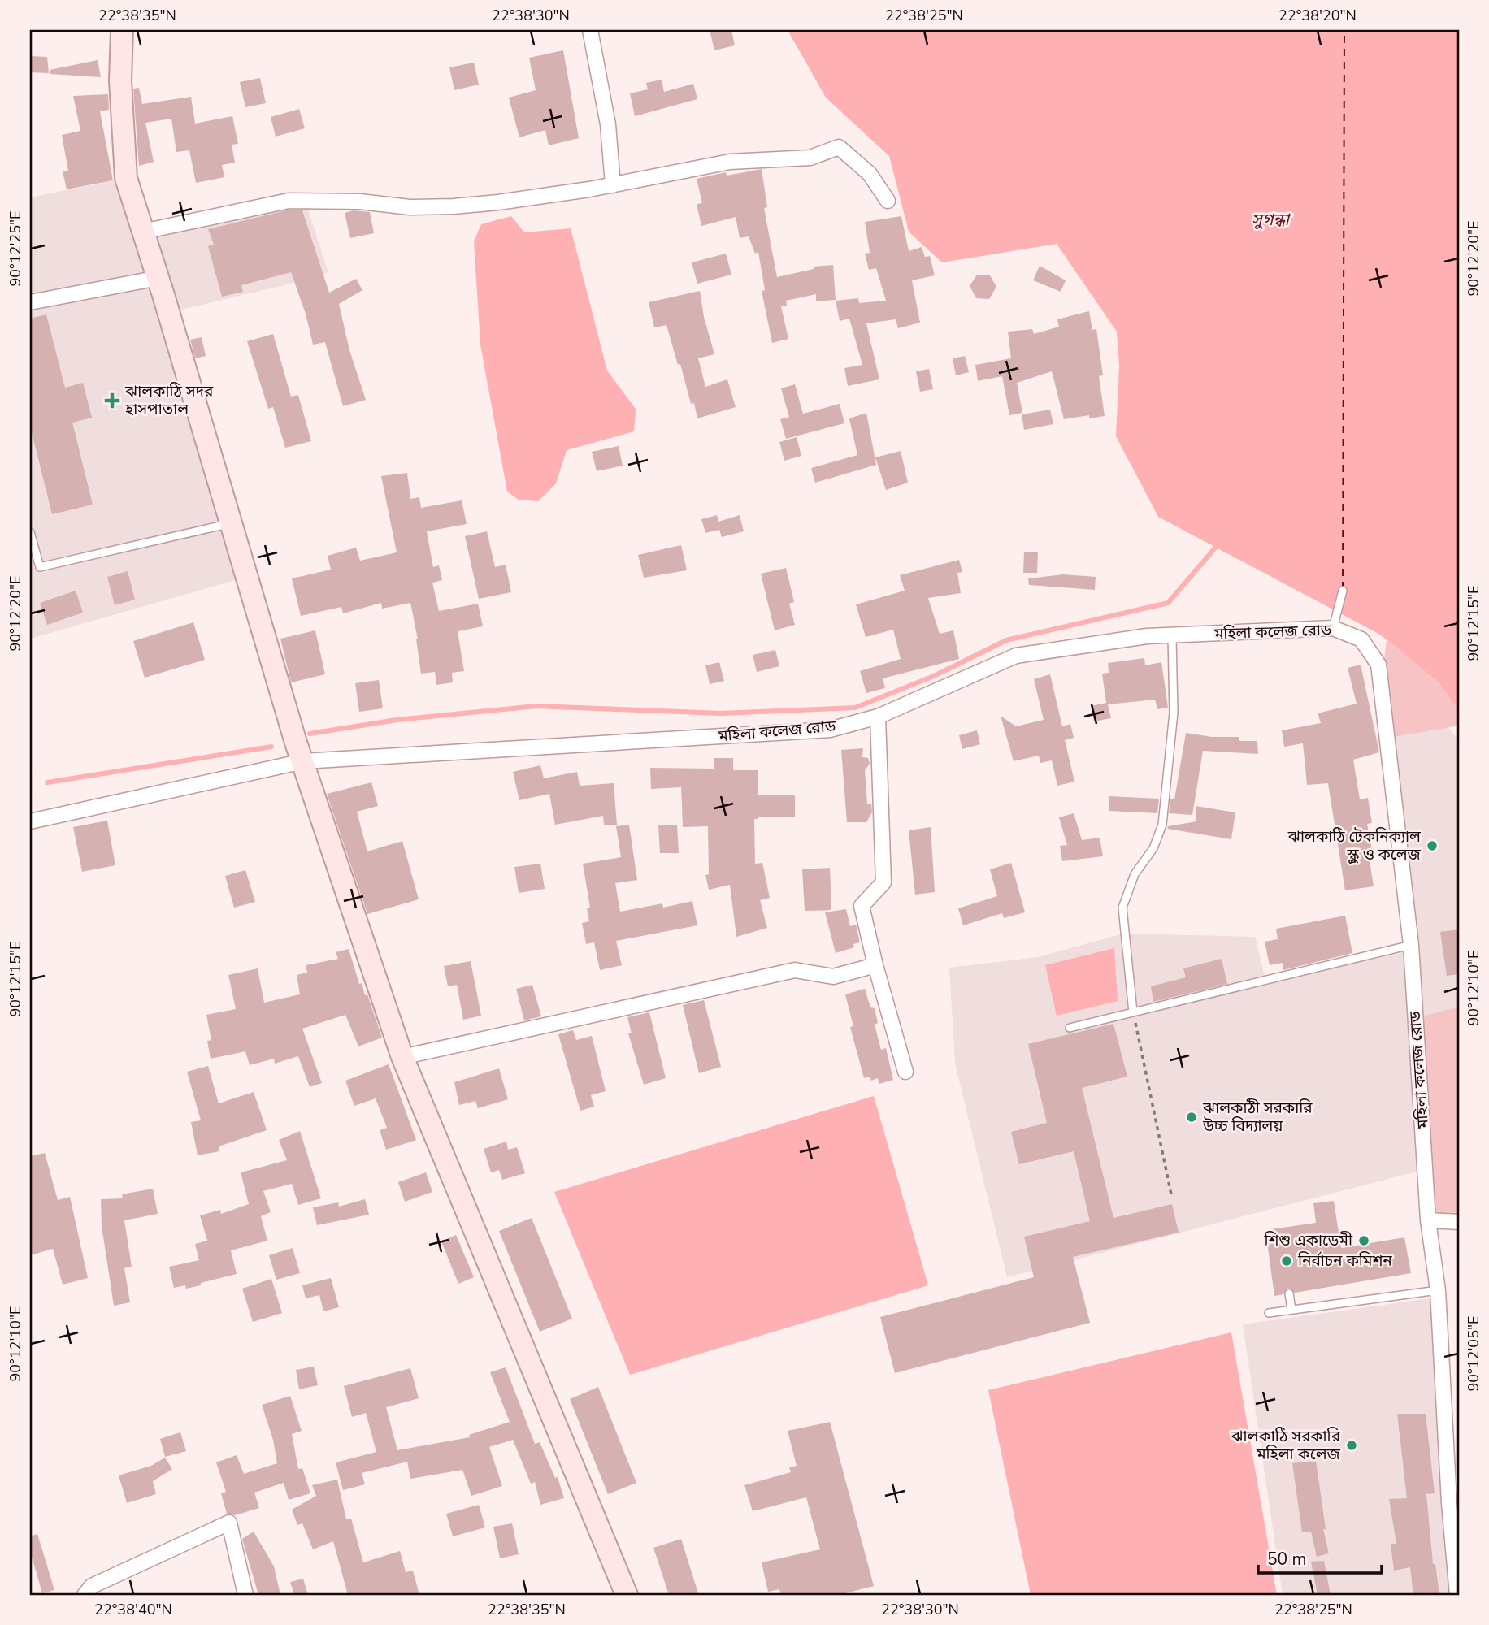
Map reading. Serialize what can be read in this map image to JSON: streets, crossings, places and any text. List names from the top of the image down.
{
  "streets": {
    "street": ["মহিলা কলেজ রোড"]
  },
  "water": ["সুগন্ধা"],
  "places": {
    "health": ["ঝালকাঠি সদর হাসপাতাল"],
    "other": [
      "ঝালকাঠি টেকনিক্যাল স্কুল ও কলেজ",
      "ঝালকাঠী সরকারি উচ্চ বিদ্যালয়",
      "শিশু একাডেমী",
      "নির্বাচন কমিশন",
      "ঝালকাঠি সরকারি মহিলা কলেজ"
    ]
  },
  "scale_bar": "50 m",
  "coordinates": [
    "22°38'35\"N",
    "22°38'30\"N",
    "22°38'25\"N",
    "22°38'20\"N",
    "90°12'25\"E",
    "90°12'20\"E",
    "90°12'15\"E",
    "90°12'10\"E",
    "90°12'05\"E",
    "22°38'40\"N"
  ]
}
